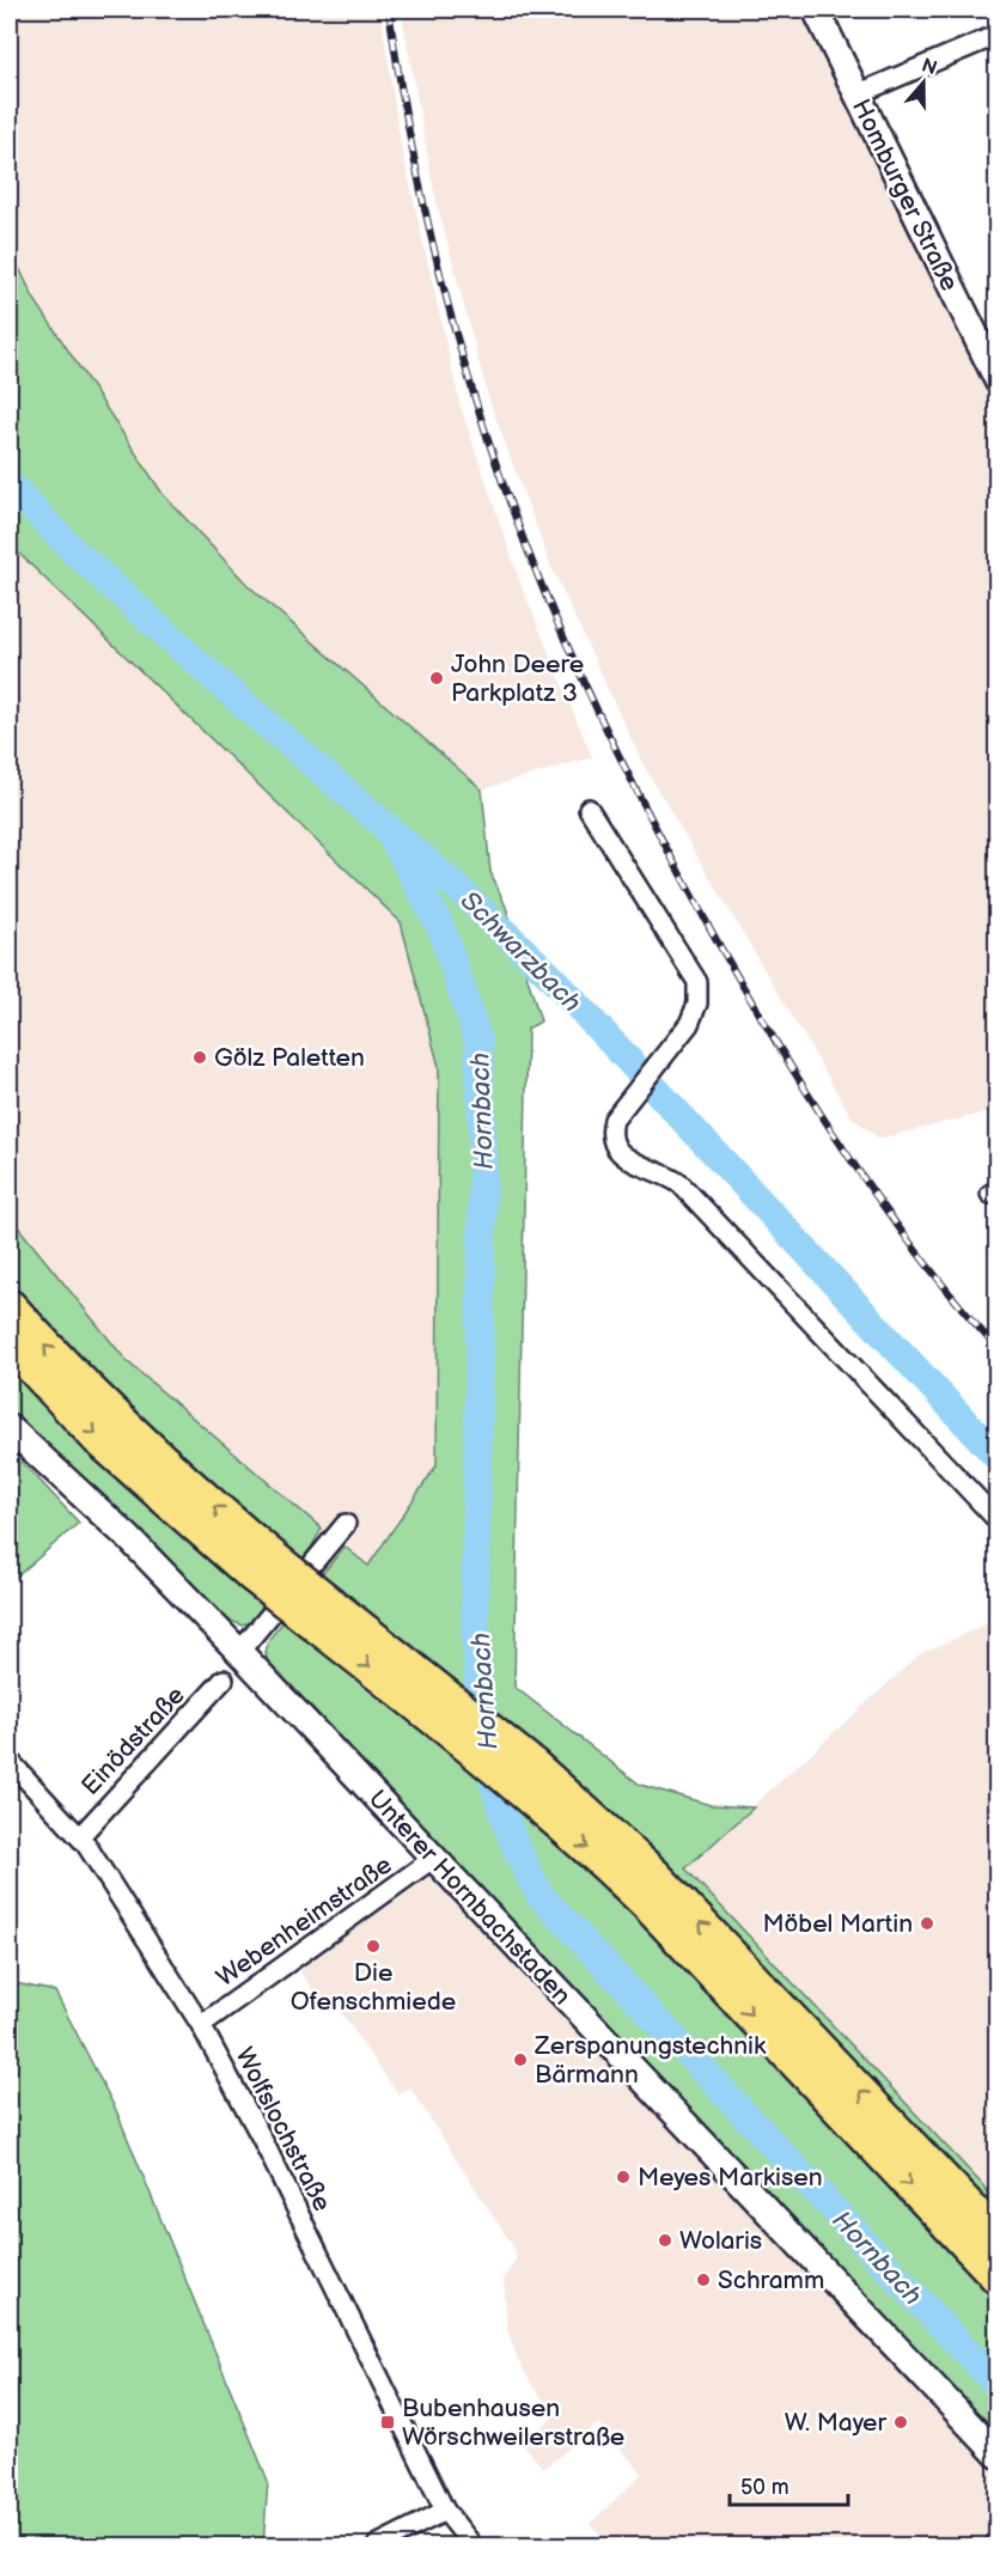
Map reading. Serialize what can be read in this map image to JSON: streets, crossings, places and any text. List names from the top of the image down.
{
  "streets": {
    "street": [
      "Homburger Straße",
      "Einödstraße",
      "Unterer Hornbachstaden",
      "Webenheimstraße",
      "Wolfslochstraße"
    ]
  },
  "crossings": [
    ["Einödstraße", "Wolfslochstraße"],
    ["Unterer Hornbachstaden", "Webenheimstraße"],
    ["Webenheimstraße", "Wolfslochstraße"]
  ],
  "water": ["Schwarzbach", "Hornbach"],
  "places": {
    "other": [
      "John Deere Parkplatz 3",
      "Gölz Paletten",
      "Möbel Martin",
      "Die Ofenschmiede",
      "Zerspanungstechnik Bärmann",
      "Meyes Markisen",
      "Wolaris",
      "Schramm",
      "W. Mayer"
    ],
    "transit": ["Bubenhausen Wörschweilerstraße"]
  },
  "scale_bar": "50 m",
  "north": "top"
}
